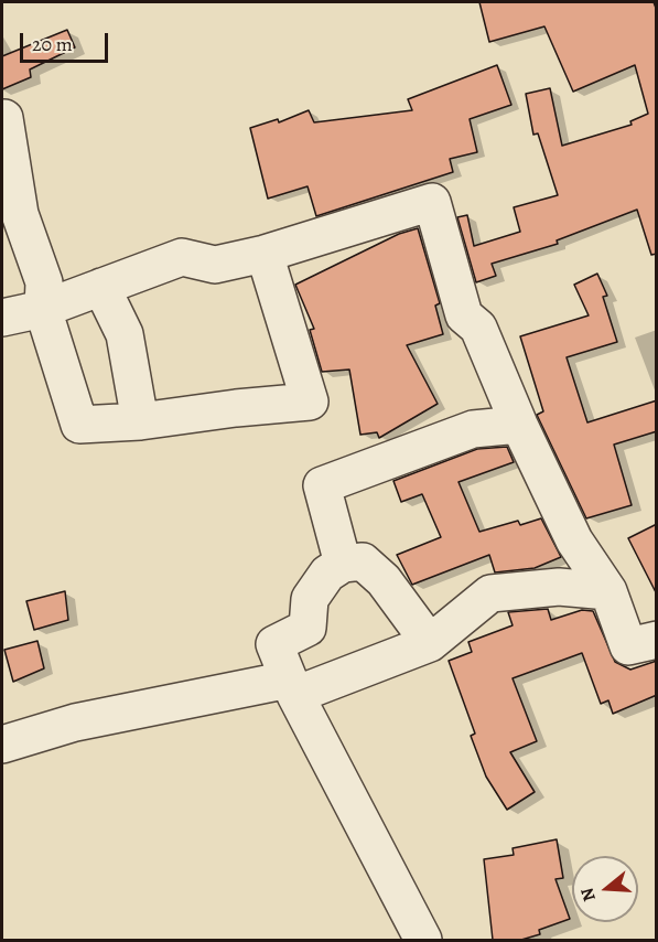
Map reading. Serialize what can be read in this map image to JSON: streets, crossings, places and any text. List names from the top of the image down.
{
  "scale_bar": "20 m",
  "north": "left"
}
